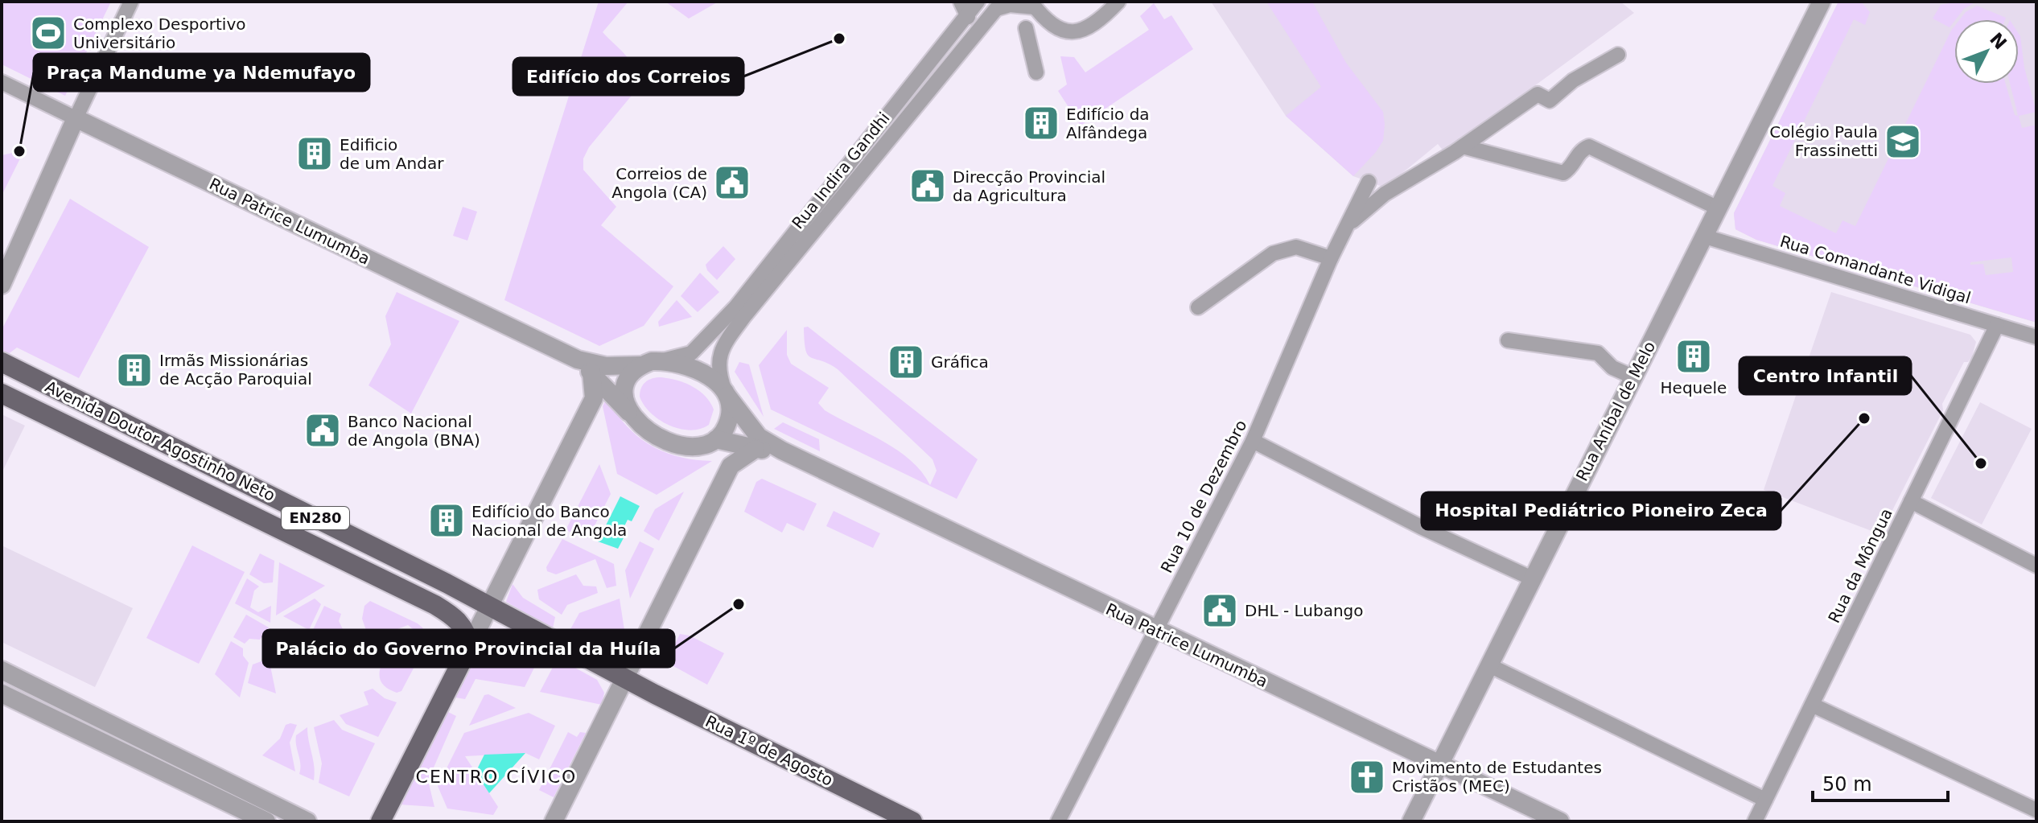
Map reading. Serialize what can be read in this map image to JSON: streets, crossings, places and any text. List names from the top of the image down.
{
  "streets": {
    "main road": ["Avenida Doutor Agostinho Neto", "EN280", "Rua 1º de Agosto"],
    "street": [
      "Rua Indira Gandhi",
      "Rua Patrice Lumumba",
      "Rua Comandante Vidigal",
      "Rua Aníbal de Melo",
      "Rua 10 de Dezembro",
      "Rua da Môngua"
    ]
  },
  "crossings": [
    ["Rua Indira Gandhi", "Rua Patrice Lumumba"],
    ["Rua Patrice Lumumba", "Rua Aníbal de Melo"],
    ["Rua Patrice Lumumba", "Rua 10 de Dezembro"],
    ["Rua Comandante Vidigal", "Rua Aníbal de Melo"],
    ["Rua Comandante Vidigal", "Rua da Môngua"],
    ["Avenida Doutor Agostinho Neto", "Rua 1º de Agosto"]
  ],
  "districts": ["CENTRO CÍVICO"],
  "places": {
    "sports": ["Complexo Desportivo Universitário"],
    "other": [
      "Edifício dos Correios",
      "Praça Mandume ya Ndemufayo",
      "Hospital Pediátrico Pioneiro Zeca",
      "Centro Infantil",
      "Palácio do Governo Provincial da Huíla"
    ],
    "building": [
      "Edifício da Alfândega",
      "Edificio de um Andar",
      "Hequele",
      "Gráfica",
      "Irmãs Missionárias de Acção Paroquial",
      "Edifício do Banco Nacional de Angola"
    ],
    "school or university": ["Colégio Paula Frassinetti"],
    "public building": [
      "Correios de Angola (CA)",
      "Direcção Provincial da Agricultura",
      "Banco Nacional de Angola (BNA)",
      "DHL - Lubango"
    ],
    "church": ["Movimento de Estudantes Cristãos (MEC)"]
  },
  "scale_bar": "50 m",
  "north": "top right"
}
